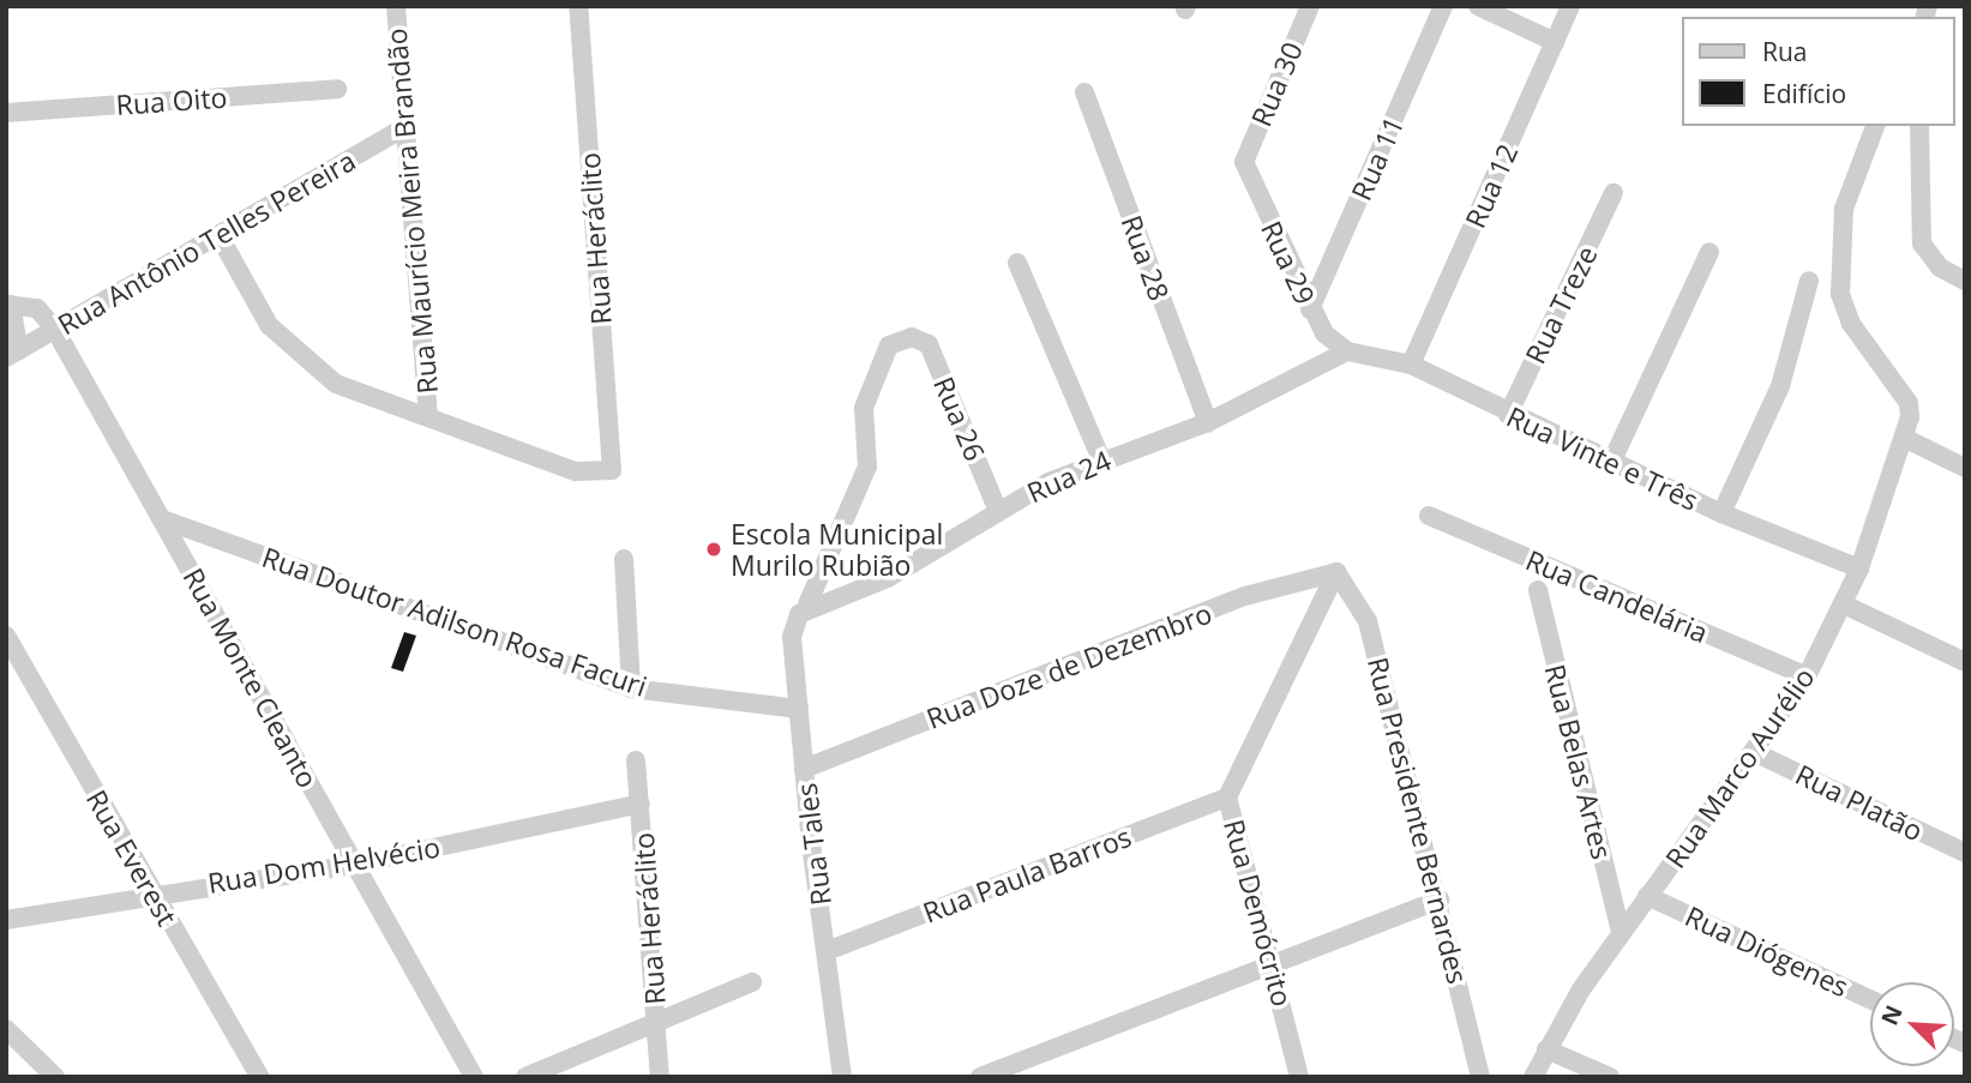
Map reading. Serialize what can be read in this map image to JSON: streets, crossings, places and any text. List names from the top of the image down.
{
  "streets": {
    "street": [
      "Rua 30",
      "Rua Oito",
      "Rua 11",
      "Rua 12",
      "Rua Maurício Meira Brandão",
      "Rua Heráclito",
      "Rua Antônio Telles Pereira",
      "Rua 28",
      "Rua 29",
      "Rua Treze",
      "Rua 26",
      "Rua Vinte e Três",
      "Rua 24",
      "Rua Candelária",
      "Rua Doutor Adilson Rosa Facuri",
      "Rua Doze de Dezembro",
      "Rua Monte Cleanto",
      "Rua Belas Artes",
      "Rua Marco Aurélio",
      "Rua Platão",
      "Rua Presidente Bernardes",
      "Rua Tales",
      "Rua Everest",
      "Rua Dom Helvécio",
      "Rua Paula Barros",
      "Rua Demócrito",
      "Rua Diógenes"
    ]
  },
  "crossings": [
    ["Rua 30", "Rua 29"],
    ["Rua 11", "Rua 29"],
    ["Rua 12", "Rua Vinte e Três"],
    ["Rua Maurício Meira Brandão", "Rua Heráclito"],
    ["Rua Maurício Meira Brandão", "Rua Antônio Telles Pereira"],
    ["Rua Heráclito", "Rua Dom Helvécio"],
    ["Rua Antônio Telles Pereira", "Rua Monte Cleanto"],
    ["Rua 28", "Rua 24"],
    ["Rua 29", "Rua Vinte e Três"],
    ["Rua 29", "Rua 24"],
    ["Rua Treze", "Rua Vinte e Três"],
    ["Rua 26", "Rua 24"],
    ["Rua 26", "Rua Tales"],
    ["Rua Vinte e Três", "Rua 24"],
    ["Rua Vinte e Três", "Rua Marco Aurélio"],
    ["Rua 24", "Rua Tales"],
    ["Rua Candelária", "Rua Marco Aurélio"],
    ["Rua Doutor Adilson Rosa Facuri", "Rua Monte Cleanto"],
    ["Rua Doutor Adilson Rosa Facuri", "Rua Tales"],
    ["Rua Doze de Dezembro", "Rua Presidente Bernardes"],
    ["Rua Doze de Dezembro", "Rua Tales"],
    ["Rua Doze de Dezembro", "Rua Demócrito"],
    ["Rua Monte Cleanto", "Rua Dom Helvécio"],
    ["Rua Belas Artes", "Rua Marco Aurélio"],
    ["Rua Marco Aurélio", "Rua Platão"],
    ["Rua Marco Aurélio", "Rua Diógenes"],
    ["Rua Presidente Bernardes", "Rua Demócrito"],
    ["Rua Tales", "Rua Paula Barros"],
    ["Rua Everest", "Rua Dom Helvécio"],
    ["Rua Paula Barros", "Rua Demócrito"]
  ],
  "places": ["Escola Municipal Murilo Rubião"],
  "legend": ["Rua", "Edifício"],
  "north": "top left"
}
